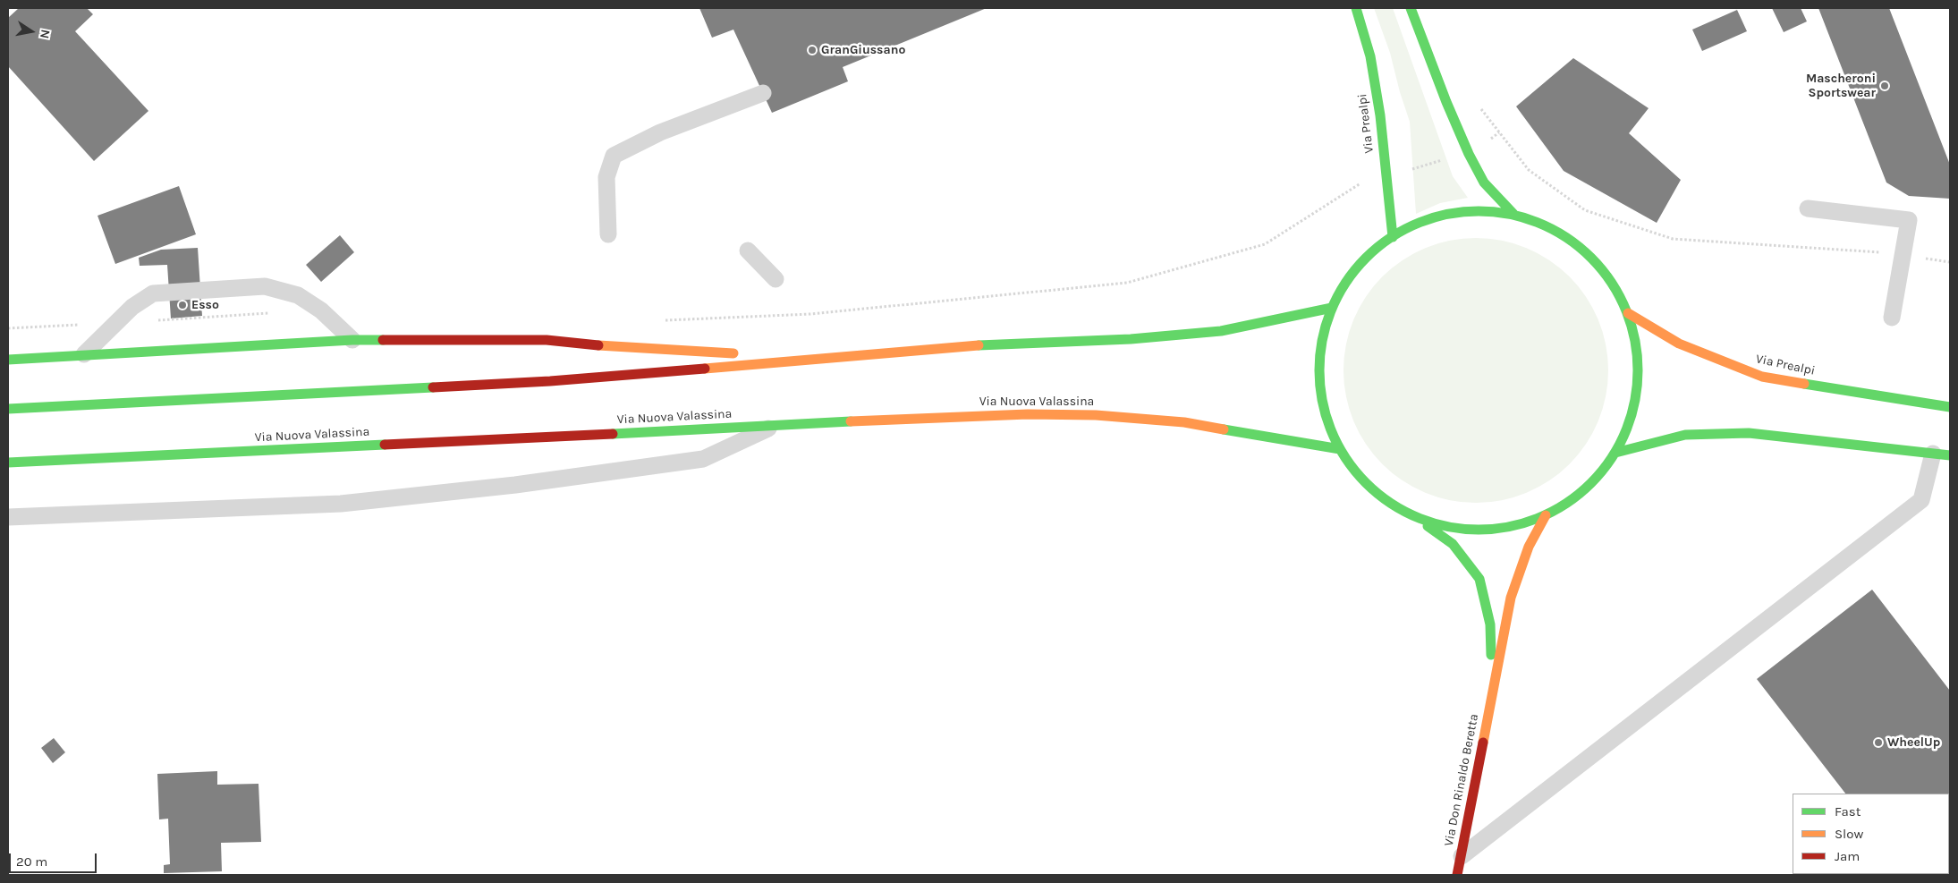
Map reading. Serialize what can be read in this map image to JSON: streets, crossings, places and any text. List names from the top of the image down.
{
  "streets": {
    "main road": ["Via Prealpi", "Via Nuova Valassina", "Via Don Rinaldo Beretta"]
  },
  "places": [
    "GranGiussano",
    "Mascheroni Sportswear",
    "Esso",
    "WheelUp"
  ],
  "legend": ["Fast", "Slow", "Jam"],
  "scale_bar": "20 m",
  "north": "right"
}
